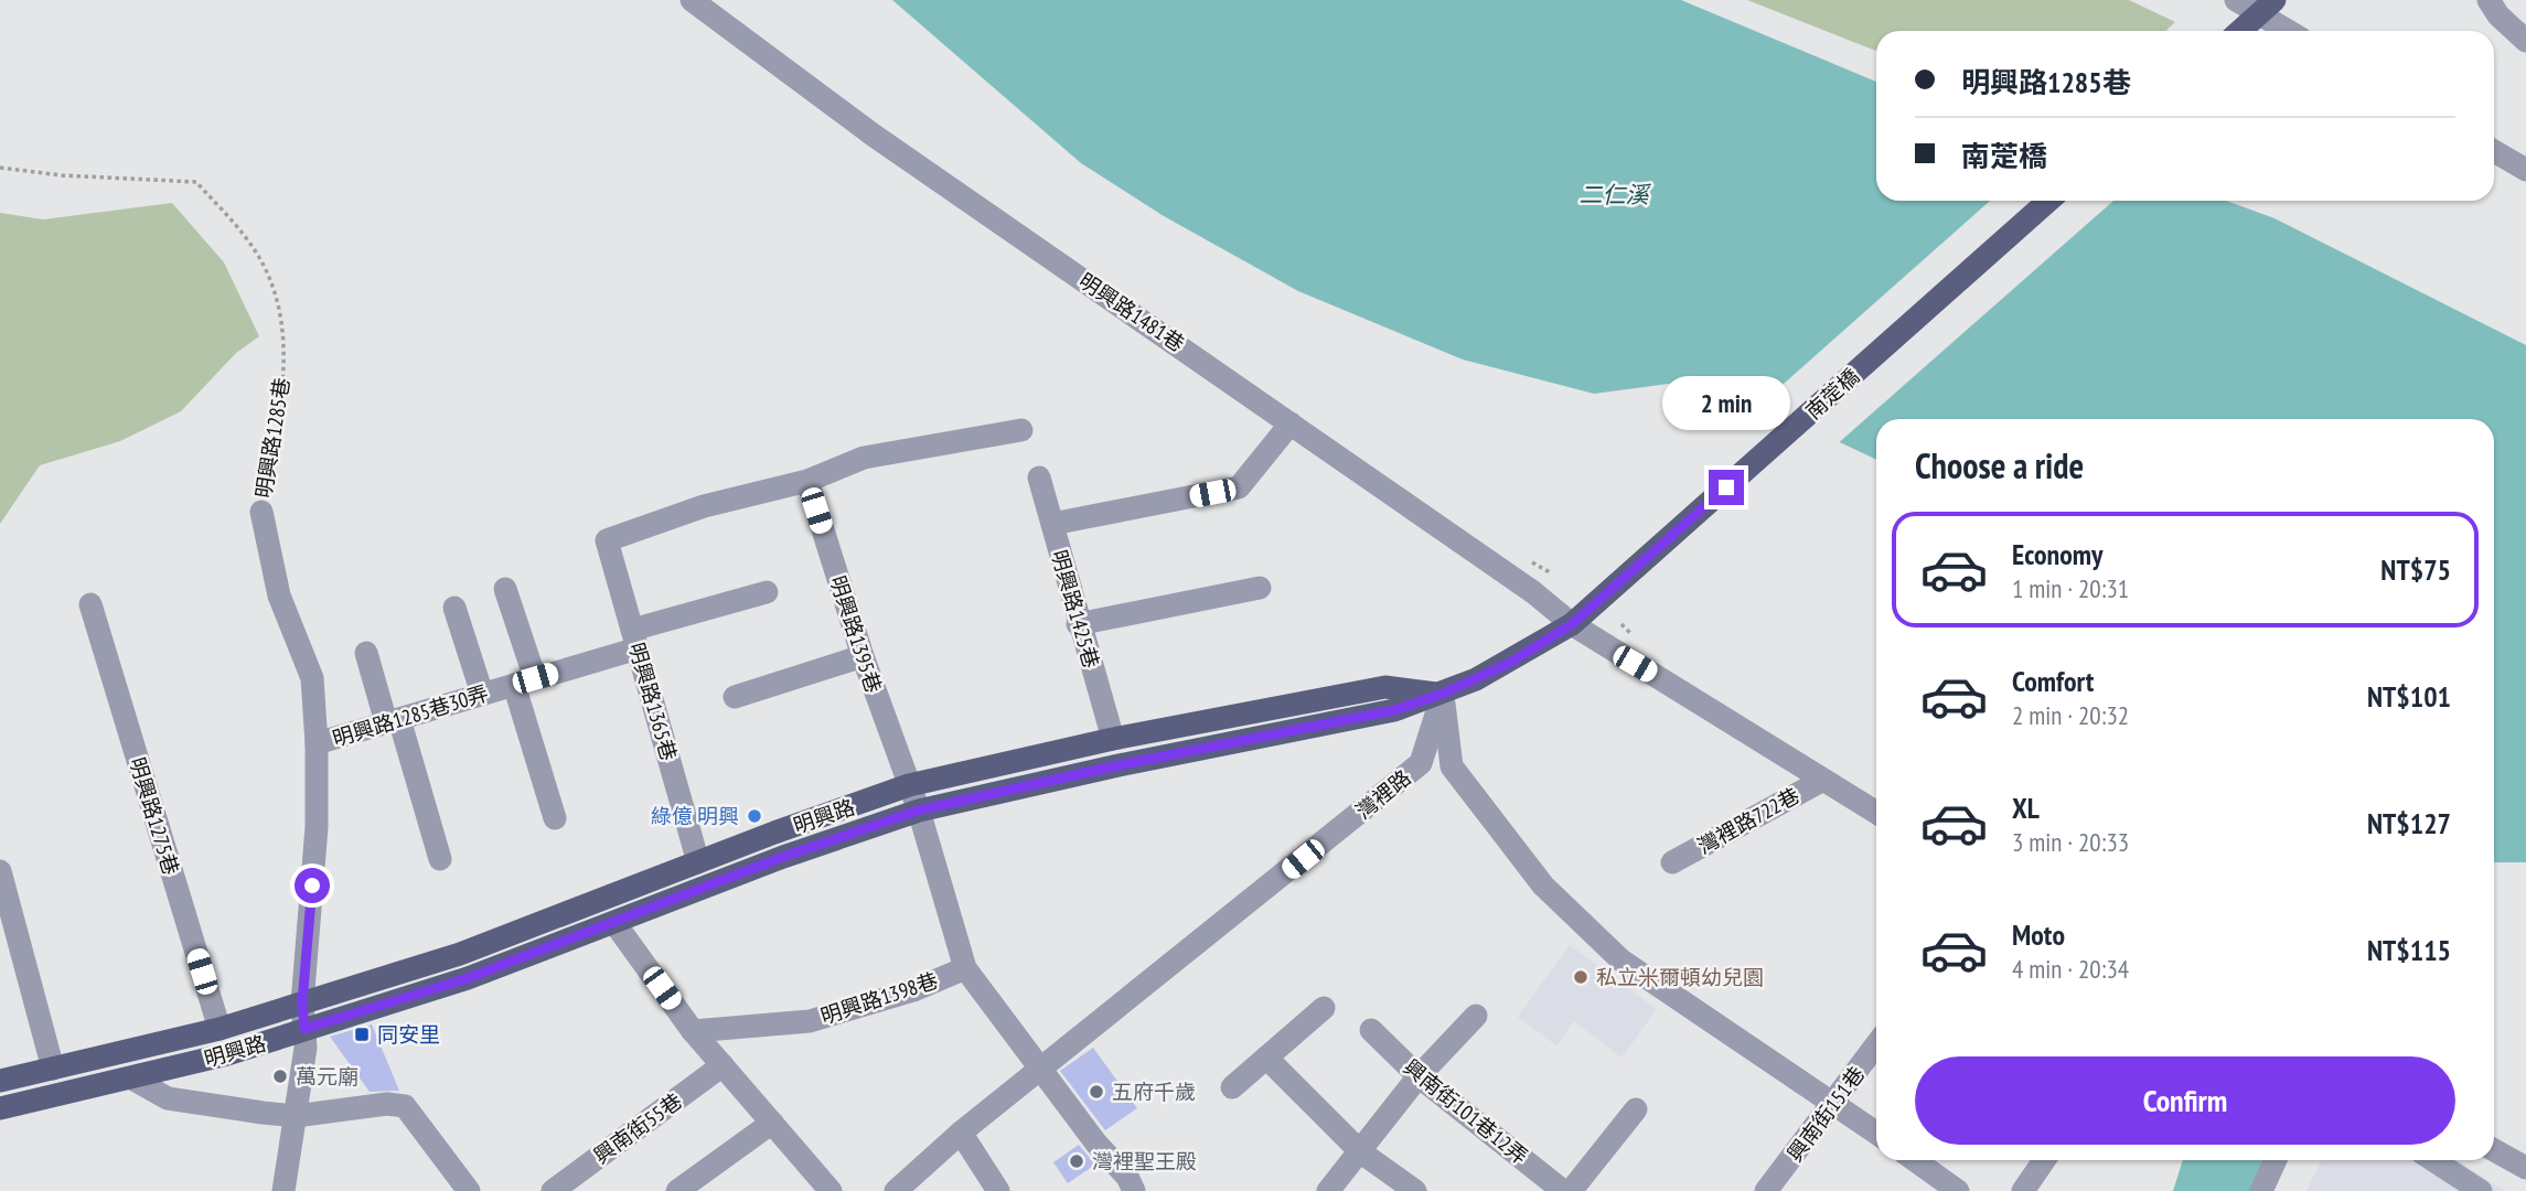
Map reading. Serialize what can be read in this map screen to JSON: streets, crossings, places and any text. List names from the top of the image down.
{
  "streets": {
    "main road": ["南萣橋", "明興路"],
    "street": [
      "明興路1481巷",
      "明興路1285巷",
      "明興路1425巷",
      "明興路1395巷",
      "明興路1365巷",
      "明興路1285巷30弄",
      "灣裡路",
      "明興路1275巷",
      "灣裡路722巷",
      "明興路1398巷",
      "興南街101巷12弄",
      "興南街151巷",
      "興南街55巷"
    ]
  },
  "crossings": [
    ["明興路1481巷", "南萣橋"],
    ["明興路1481巷", "明興路"],
    ["南萣橋", "明興路"],
    ["明興路1285巷", "明興路1285巷30弄"],
    ["明興路1285巷", "明興路"],
    ["明興路1425巷", "明興路"],
    ["明興路1395巷", "明興路1365巷"],
    ["明興路1395巷", "明興路"],
    ["明興路1395巷", "明興路1398巷"],
    ["明興路1365巷", "明興路1285巷30弄"],
    ["明興路1365巷", "明興路"],
    ["灣裡路", "明興路"],
    ["明興路1275巷", "明興路"],
    ["明興路", "明興路1398巷"]
  ],
  "water": ["二仁溪"],
  "places": {
    "other": [
      "綠億 明興",
      "私立米爾頓幼兒園",
      "萬元廟",
      "五府千歲",
      "灣裡聖王殿"
    ],
    "transit": ["同安里"]
  },
  "page": {
    "banner": ["明興路1285巷", "南萣橋"],
    "bubble": "2 min",
    "heading": "Choose a ride",
    "list": [
      {
        "name": "Economy",
        "note": "1 min · 20:31",
        "value": "NT$75"
      },
      {
        "name": "Comfort",
        "note": "2 min · 20:32",
        "value": "NT$101"
      },
      {
        "name": "XL",
        "note": "3 min · 20:33",
        "value": "NT$127"
      },
      {
        "name": "Moto",
        "note": "4 min · 20:34",
        "value": "NT$115"
      }
    ],
    "buttons": "Confirm"
  }
}
